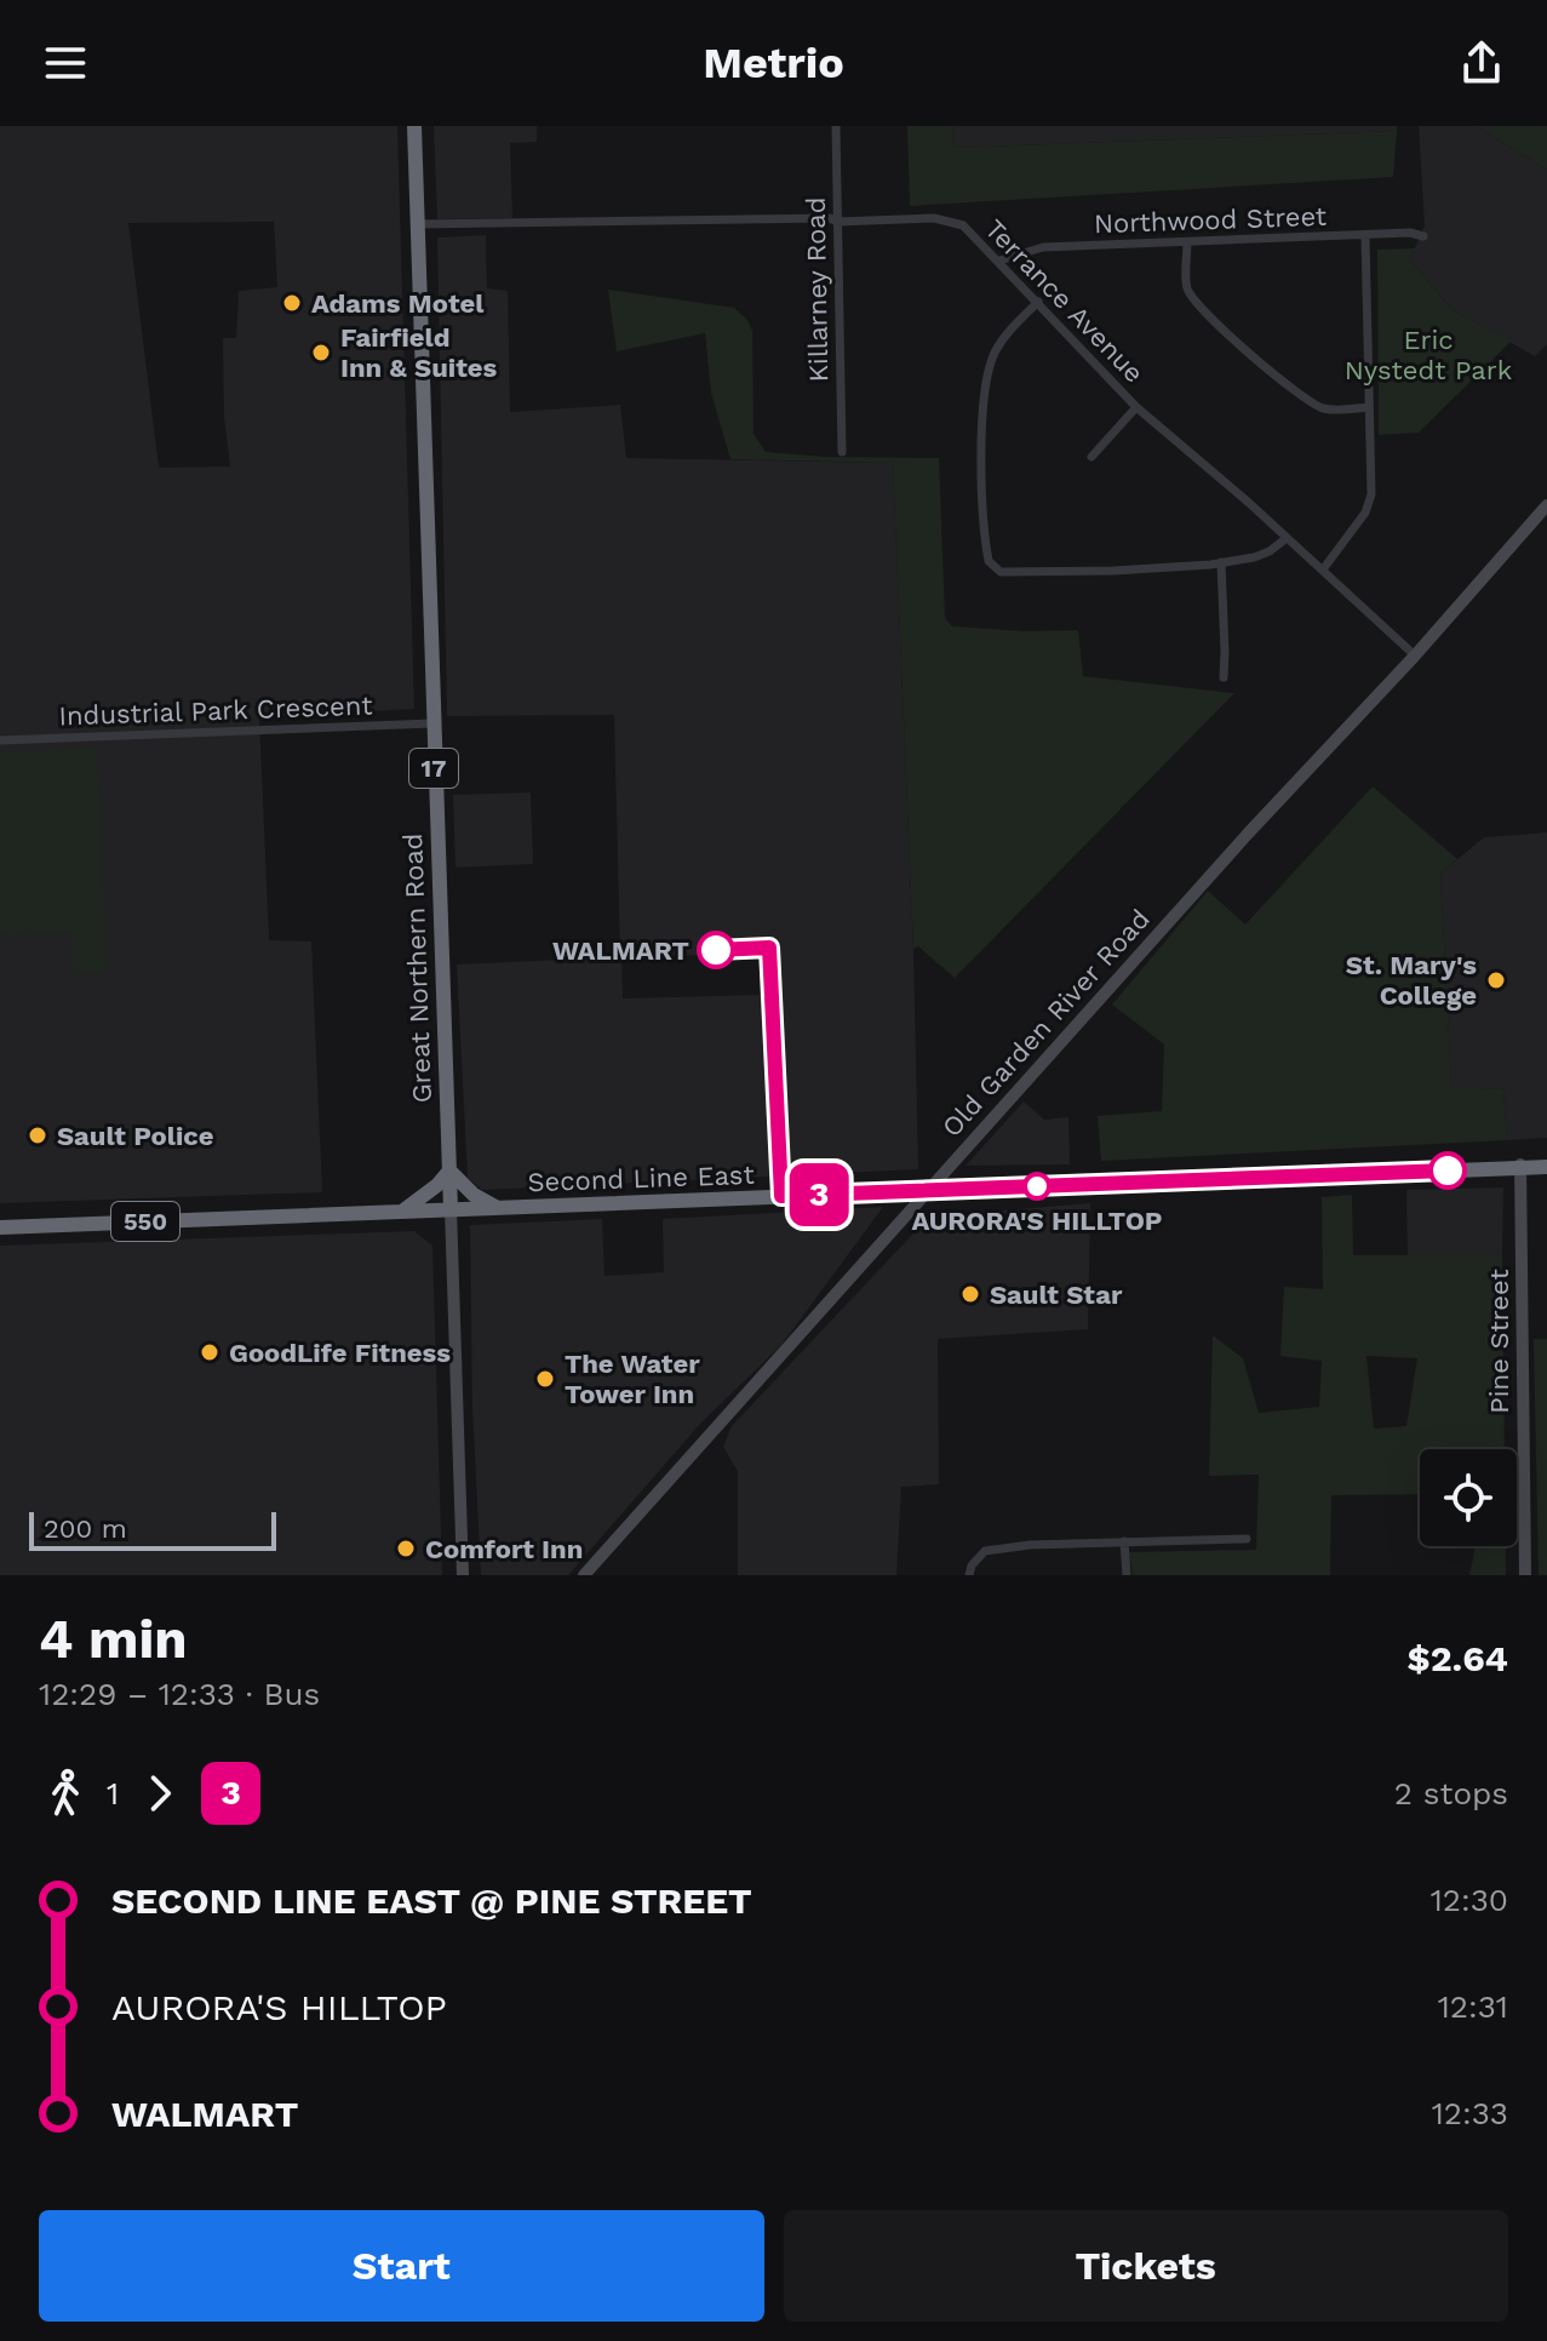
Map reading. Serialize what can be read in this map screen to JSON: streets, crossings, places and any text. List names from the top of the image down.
{
  "streets": {
    "highway": [
      "17",
      "Great Northern Road",
      "Second Line East",
      "550"
    ],
    "main road": ["Old Garden River Road", "Pine Street"],
    "street": [
      "Northwood Street",
      "Killarney Road",
      "Terrance Avenue",
      "Industrial Park Crescent"
    ]
  },
  "crossings": [
    ["Northwood Street", "Terrance Avenue"],
    ["Killarney Road", "Terrance Avenue"],
    ["Terrance Avenue", "Great Northern Road"],
    ["Terrance Avenue", "Old Garden River Road"],
    ["Industrial Park Crescent", "Great Northern Road"],
    ["Great Northern Road", "Second Line East"],
    ["Old Garden River Road", "Second Line East"],
    ["Second Line East", "Pine Street"]
  ],
  "parks": ["Eric Nystedt Park"],
  "places": [
    "Adams Motel",
    "Fairfield Inn & Suites",
    "WALMART",
    "St. Mary's College",
    "Sault Police",
    "AURORA'S HILLTOP",
    "Sault Star",
    "GoodLife Fitness",
    "The Water Tower Inn",
    "Comfort Inn"
  ],
  "lines": ["bus line 3"],
  "scale_bar": "200 m",
  "page": {
    "header": "Metrio",
    "on_map": "3",
    "scale": "200 m",
    "heading": ["4 min", "12:29 – 12:33 · Bus", "$2.64"],
    "legs": ["1", "3", "2 stops"],
    "list": [
      {
        "name": "SECOND LINE EAST @ PINE STREET",
        "value": "12:30"
      },
      {
        "name": "AURORA'S HILLTOP",
        "value": "12:31"
      },
      {
        "name": "WALMART",
        "value": "12:33"
      }
    ],
    "buttons": ["Start", "Tickets"]
  }
}
